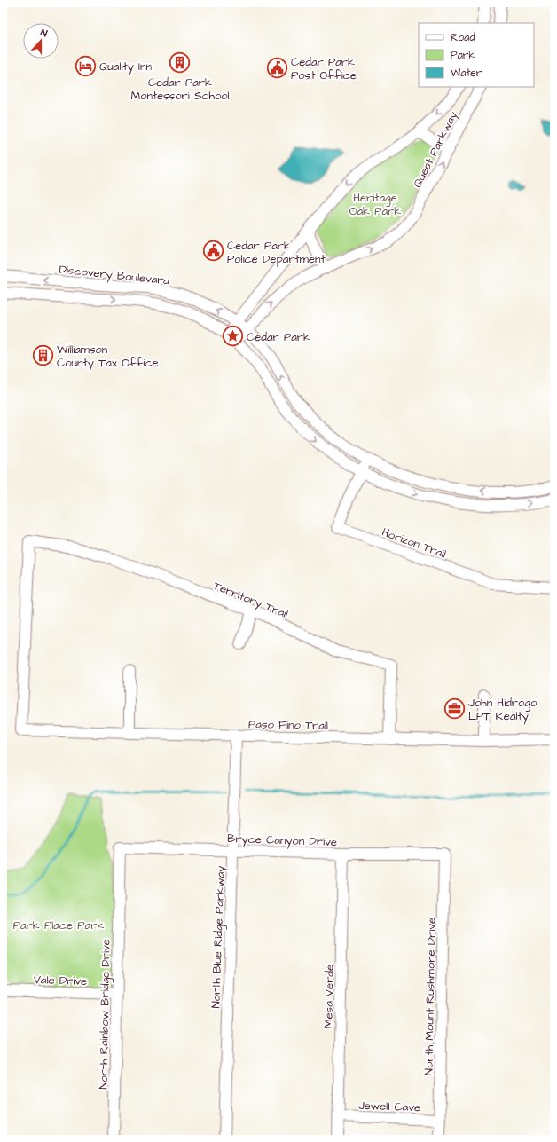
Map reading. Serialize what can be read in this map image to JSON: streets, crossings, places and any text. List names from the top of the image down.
{
  "streets": {
    "street": [
      "Quest Parkway",
      "Discovery Boulevard",
      "Horizon Trail",
      "Territory Trail",
      "Paso Fino Trail",
      "Bryce Canyon Drive",
      "North Blue Ridge Parkway",
      "Vale Drive",
      "Mesa Verde",
      "North Mount Rushmore Drive",
      "North Rainbow Bridge Drive",
      "Jewell Cave"
    ]
  },
  "crossings": [
    ["Quest Parkway", "Discovery Boulevard"],
    ["Discovery Boulevard", "Horizon Trail"],
    ["Territory Trail", "Paso Fino Trail"],
    ["Paso Fino Trail", "North Blue Ridge Parkway"],
    ["Bryce Canyon Drive", "North Blue Ridge Parkway"],
    ["Bryce Canyon Drive", "Mesa Verde"],
    ["Bryce Canyon Drive", "North Mount Rushmore Drive"],
    ["Bryce Canyon Drive", "North Rainbow Bridge Drive"],
    ["Vale Drive", "North Rainbow Bridge Drive"],
    ["Mesa Verde", "Jewell Cave"],
    ["North Mount Rushmore Drive", "Jewell Cave"]
  ],
  "parks": ["Heritage Oak Park", "Park Place Park"],
  "places": {
    "building": ["Cedar Park Montessori School", "Williamson County Tax Office"],
    "hotel": ["Quality Inn"],
    "public building": ["Cedar Park Post Office", "Cedar Park Police Department"],
    "place": ["Cedar Park"],
    "office": ["John Hidrogo LPT Realty"]
  },
  "legend": ["Road", "Park", "Water"],
  "north": "top"
}
